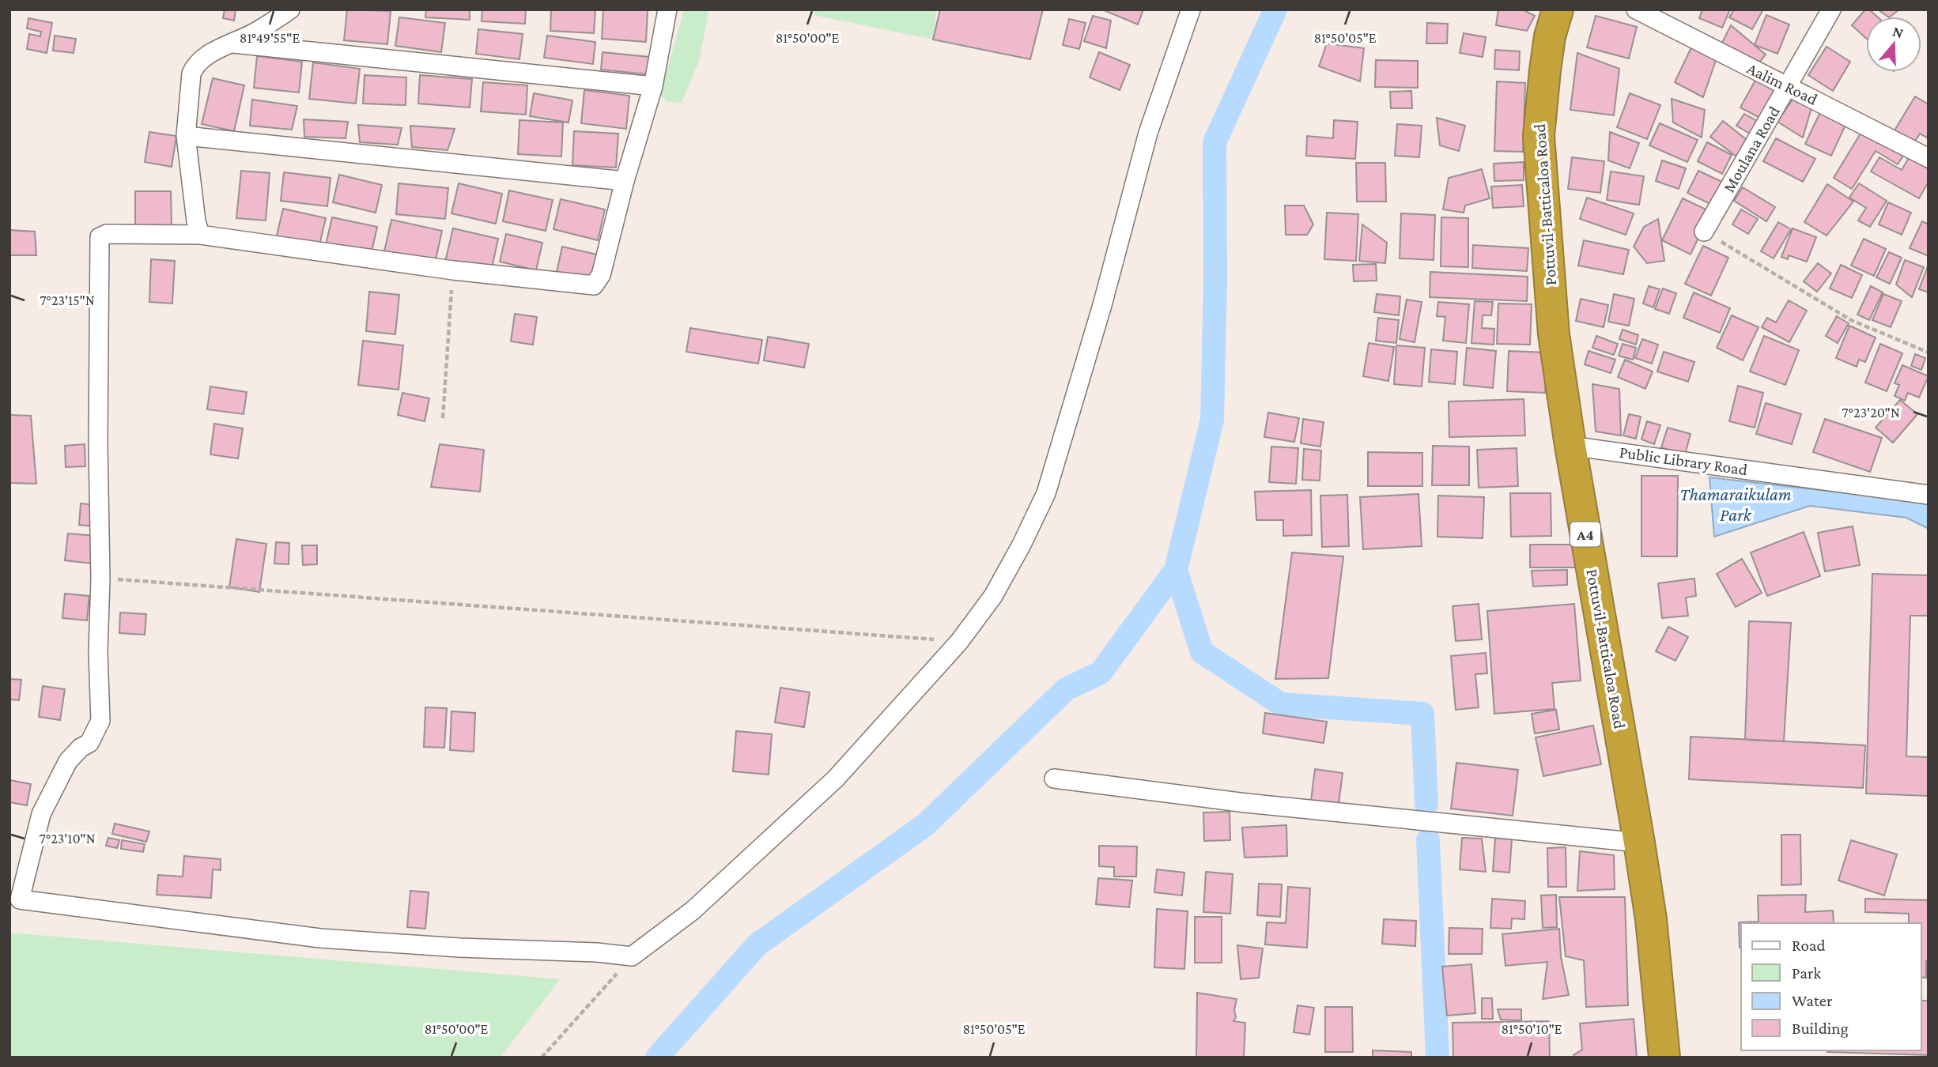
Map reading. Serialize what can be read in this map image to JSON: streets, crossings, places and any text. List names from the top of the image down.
{
  "streets": {
    "highway": ["Pottuvil-Batticaloa Road", "A4"],
    "street": ["Aalim Road", "Moulana Road", "Public Library Road"]
  },
  "crossings": [
    ["Aalim Road", "Moulana Road"],
    ["Pottuvil-Batticaloa Road", "Public Library Road"]
  ],
  "water": ["Thamaraikulam Park"],
  "legend": [
    "Road",
    "Park",
    "Water",
    "Building"
  ],
  "north": "top",
  "coordinates": [
    "81°49'55\"E",
    "81°50'00\"E",
    "81°50'05\"E",
    "7°23'15\"N",
    "7°23'20\"N",
    "7°23'10\"N",
    "81°50'10\"E"
  ]
}
